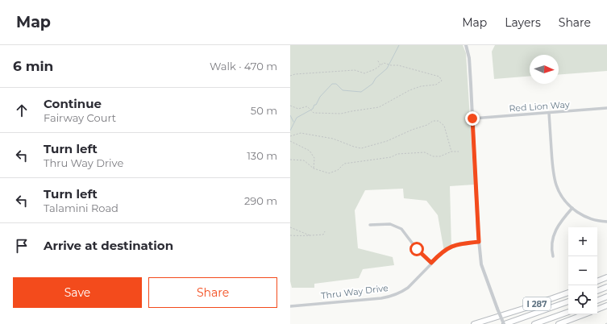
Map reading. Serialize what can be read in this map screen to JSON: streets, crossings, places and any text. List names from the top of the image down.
{
  "streets": {
    "highway": ["I 287"],
    "street": ["Red Lion Way", "Thru Way Drive"]
  },
  "north": "right",
  "page": {
    "header": "Map",
    "nav": ["Map", "Layers", "Share"],
    "heading": ["6 min", "Walk · 470 m"],
    "list": [
      ["Continue", "Fairway Court", "50 m"],
      ["Turn left", "Thru Way Drive", "130 m"],
      ["Turn left", "Talamini Road", "290 m"],
      "Arrive at destination"
    ],
    "map_buttons": ["+", "−"],
    "buttons": ["Save", "Share"]
  }
}
